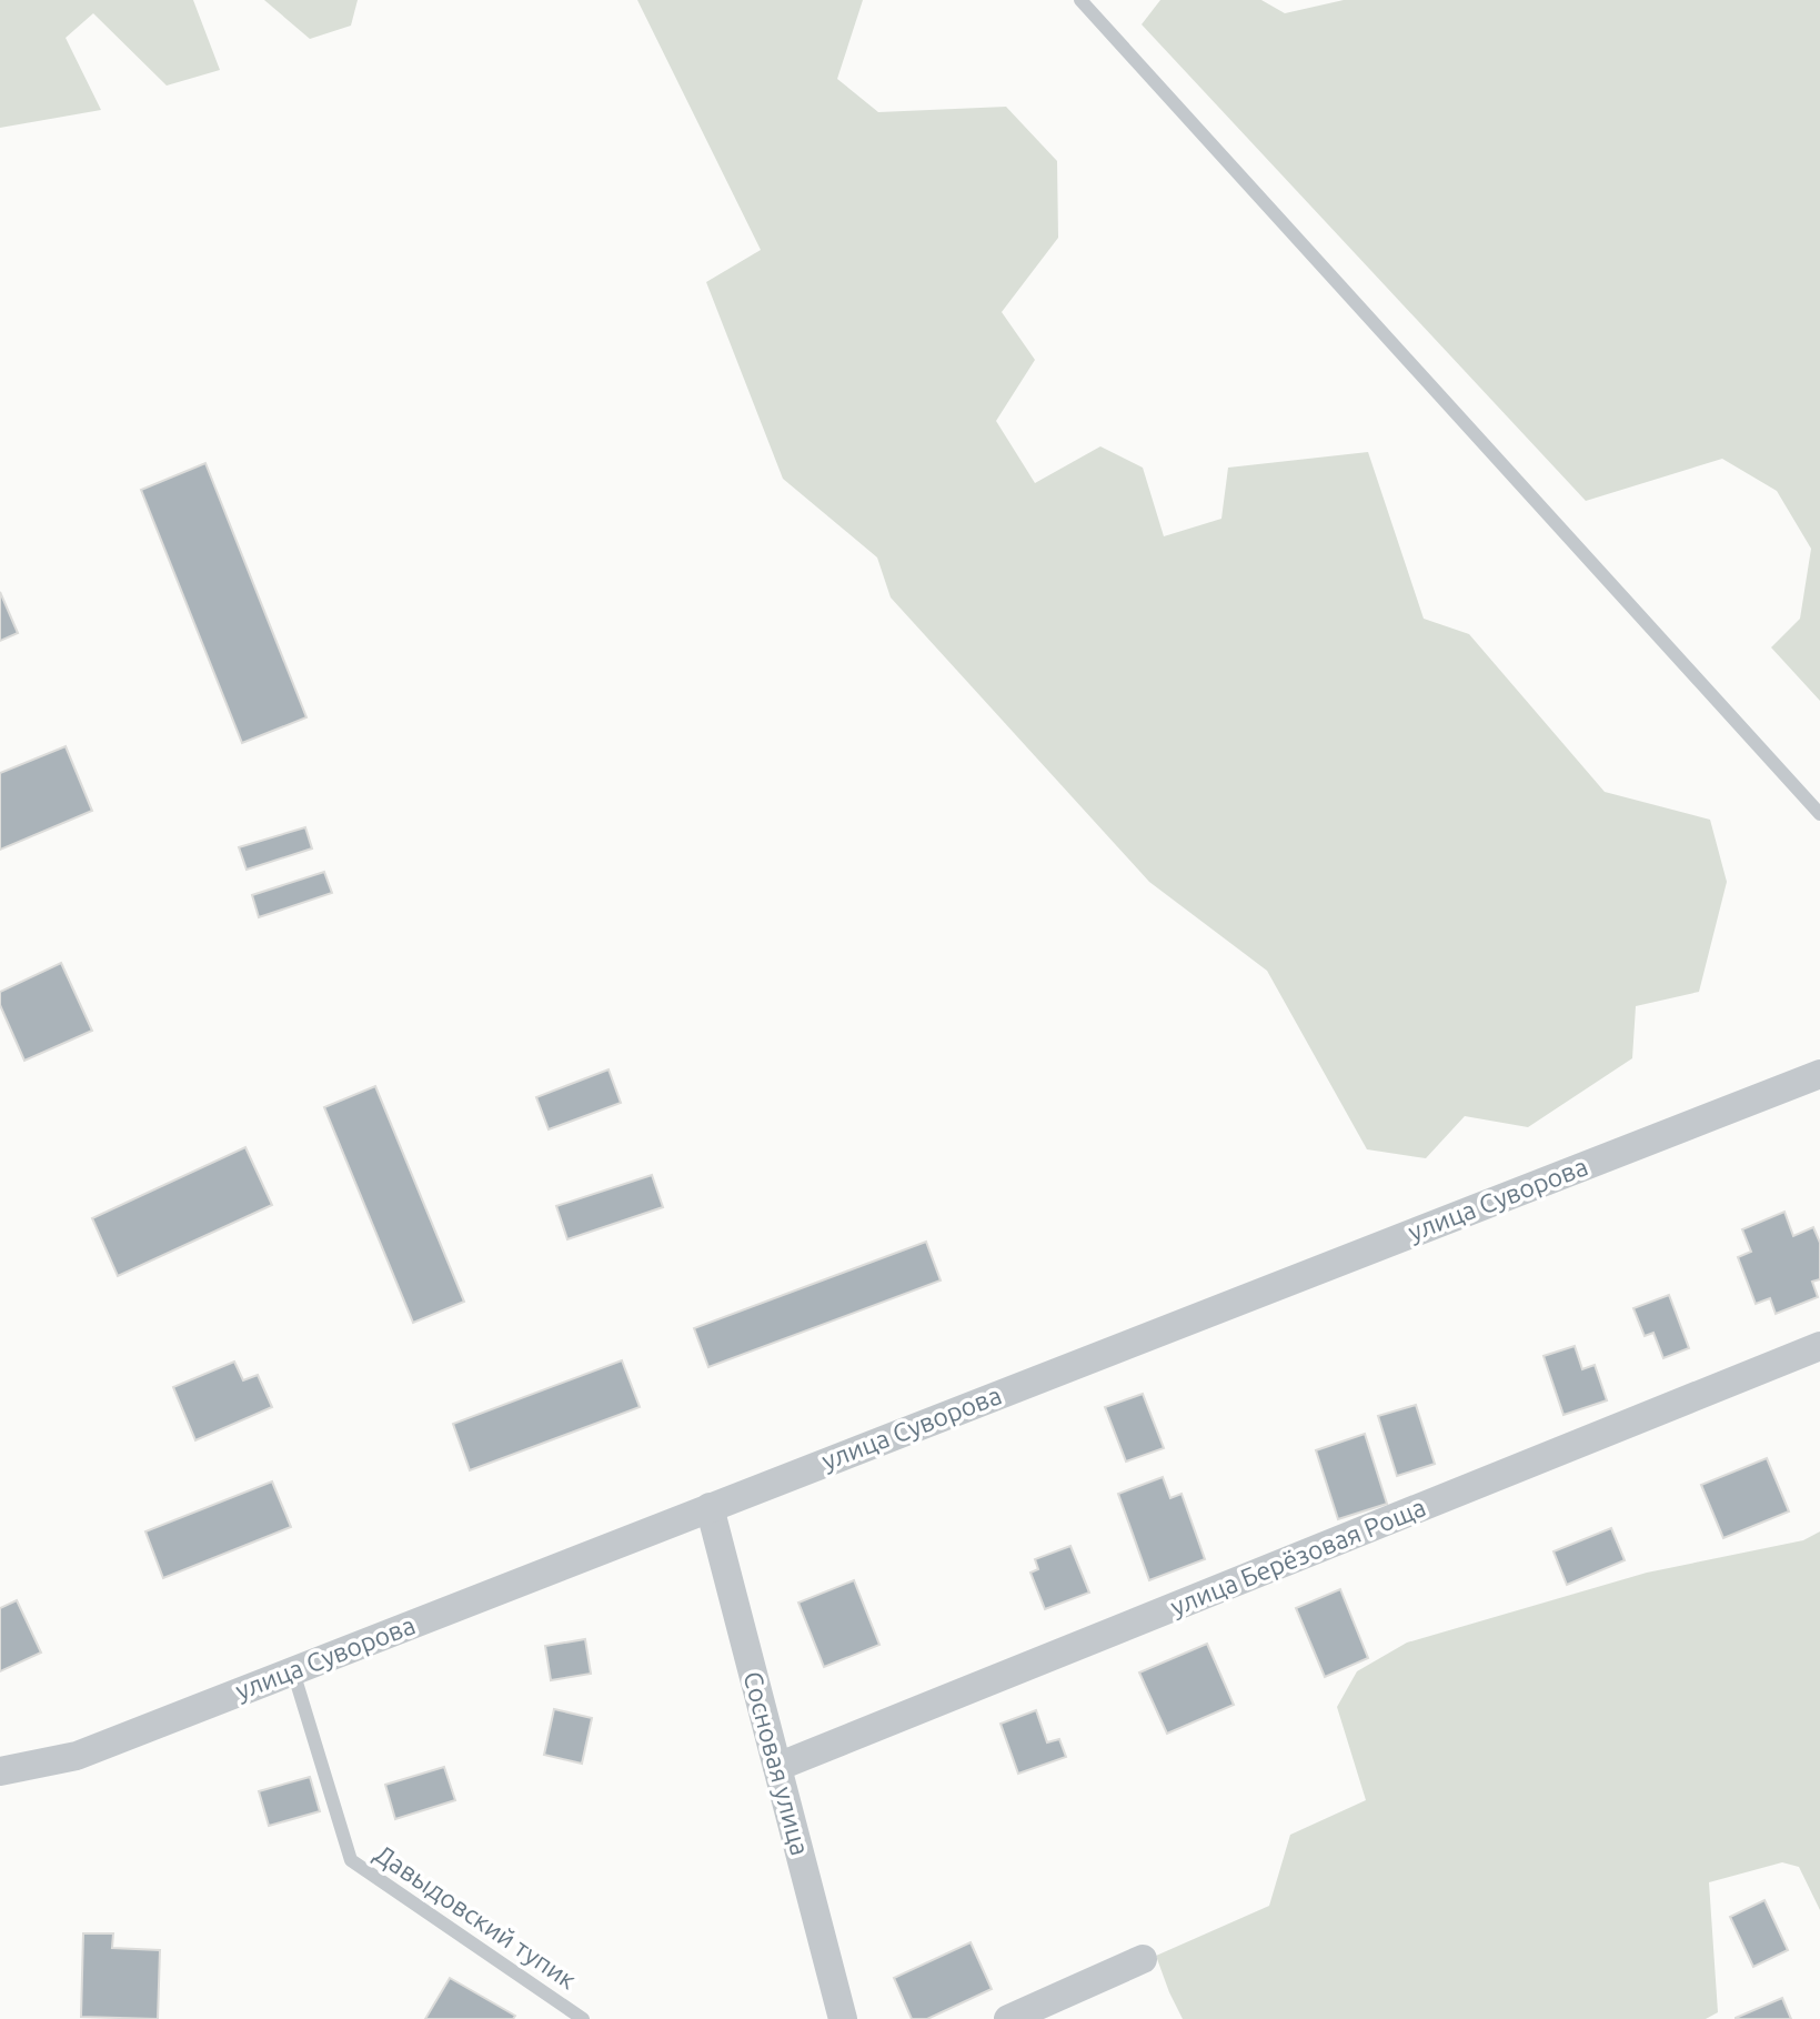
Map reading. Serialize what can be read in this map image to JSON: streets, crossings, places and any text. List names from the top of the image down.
{
  "streets": {
    "street": ["улица Суворова", "улица Берёзовая Роща", "Сосновая улица"],
    "lane": ["Давыдовский тупик"]
  },
  "crossings": [
    ["улица Суворова", "Сосновая улица"],
    ["улица Суворова", "Давыдовский тупик"],
    ["улица Берёзовая Роща", "Сосновая улица"]
  ]
}
